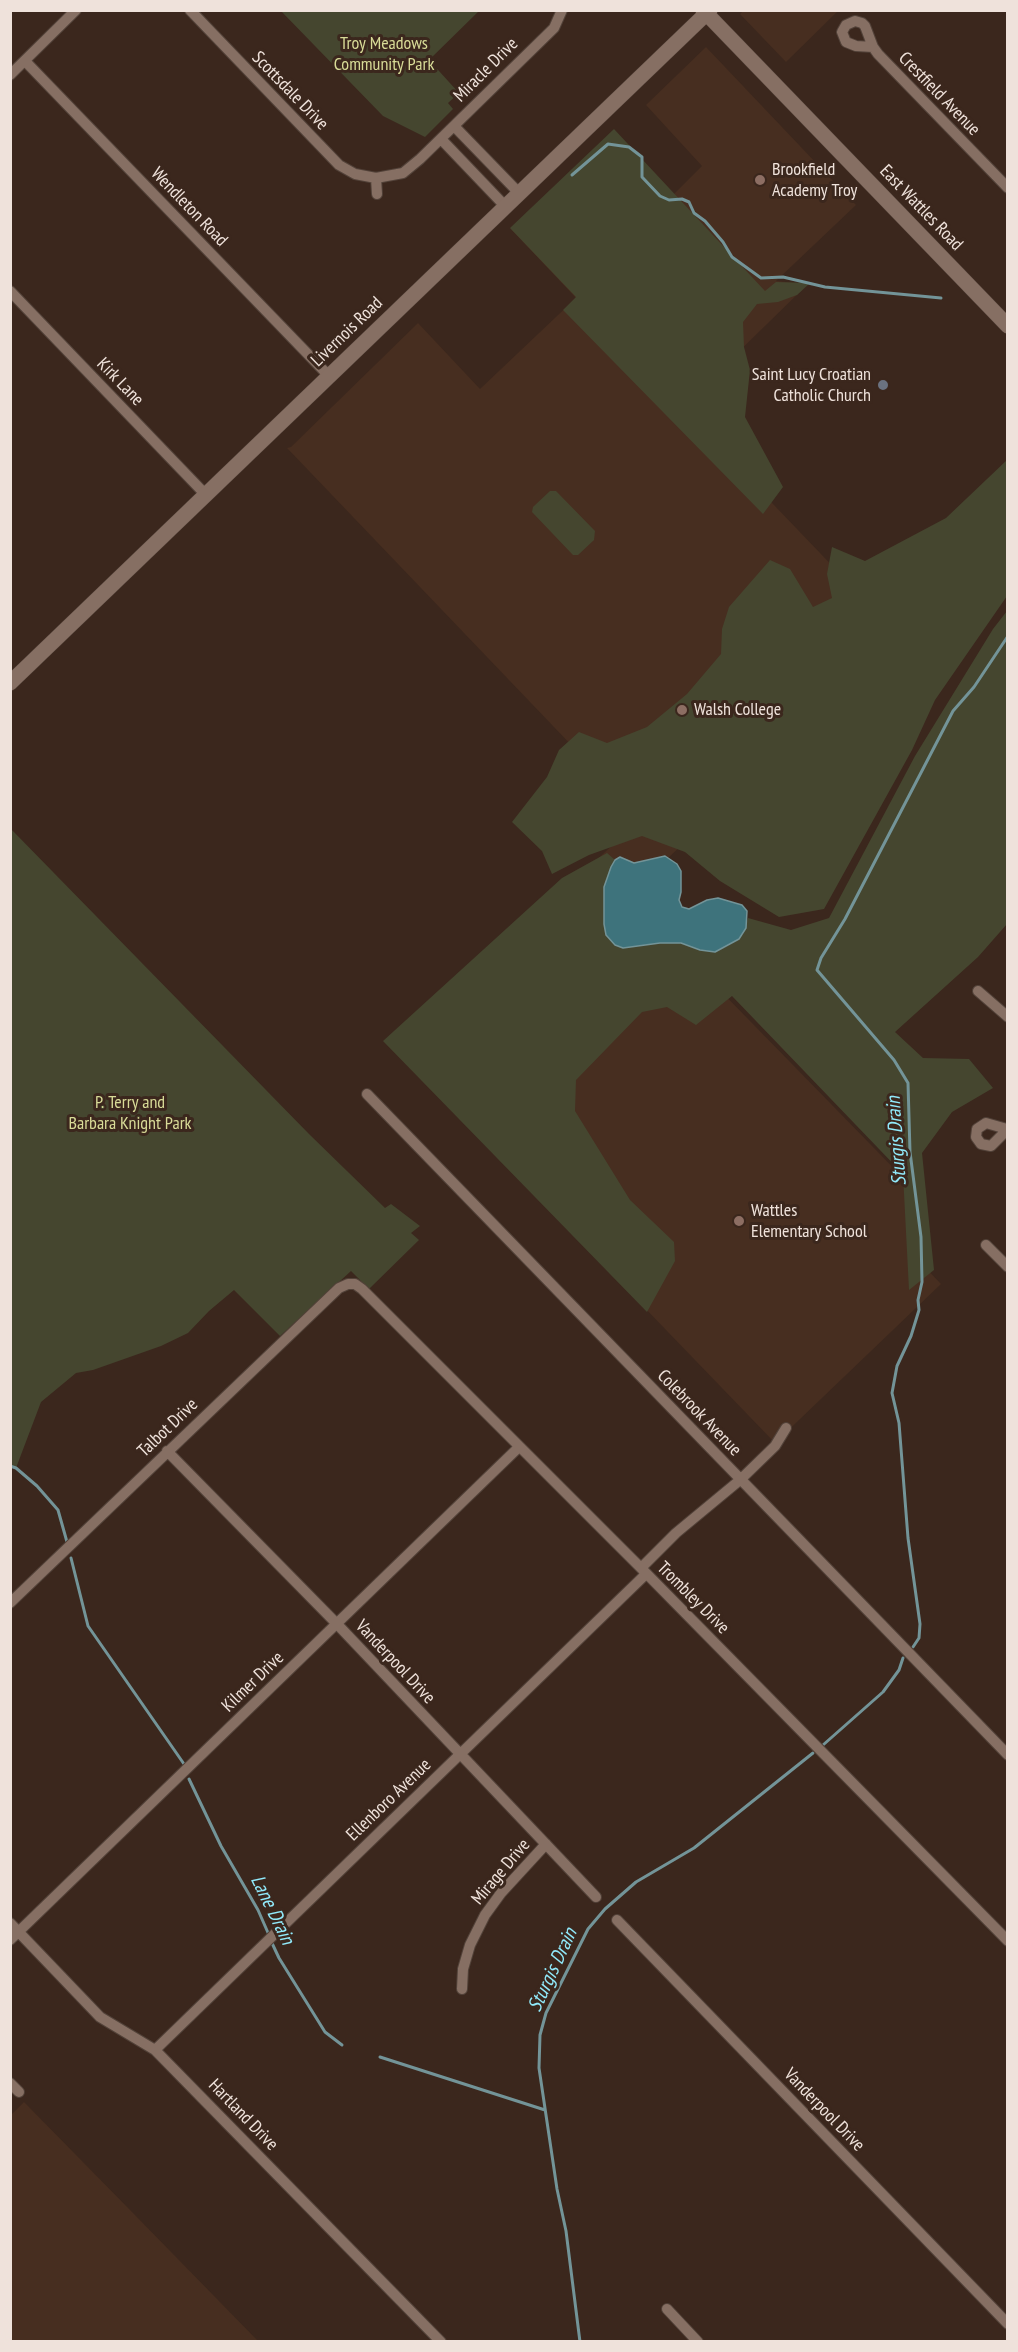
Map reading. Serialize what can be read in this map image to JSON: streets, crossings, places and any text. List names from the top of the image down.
{
  "streets": {
    "main road": ["East Wattles Road", "Livernois Road"],
    "street": [
      "Miracle Drive",
      "Scottsdale Drive",
      "Crestfield Avenue",
      "Wendleton Road",
      "Kirk Lane",
      "Colebrook Avenue",
      "Talbot Drive",
      "Trombley Drive",
      "Vanderpool Drive",
      "Kilmer Drive",
      "Ellenboro Avenue",
      "Mirage Drive",
      "Hartland Drive"
    ]
  },
  "crossings": [
    ["Wendleton Road", "Livernois Road"],
    ["East Wattles Road", "Livernois Road"],
    ["Livernois Road", "Kirk Lane"],
    ["Colebrook Avenue", "Ellenboro Avenue"],
    ["Talbot Drive", "Trombley Drive"],
    ["Talbot Drive", "Vanderpool Drive"],
    ["Trombley Drive", "Kilmer Drive"],
    ["Trombley Drive", "Ellenboro Avenue"],
    ["Vanderpool Drive", "Kilmer Drive"],
    ["Vanderpool Drive", "Ellenboro Avenue"],
    ["Vanderpool Drive", "Mirage Drive"],
    ["Kilmer Drive", "Hartland Drive"],
    ["Ellenboro Avenue", "Hartland Drive"]
  ],
  "water": ["Sturgis Drain", "Lane Drain"],
  "parks": ["Troy Meadows Community Park", "P. Terry and Barbara Knight Park"],
  "places": [
    "Brookfield Academy Troy",
    "Saint Lucy Croatian Catholic Church",
    "Walsh College",
    "Wattles Elementary School"
  ]
}
